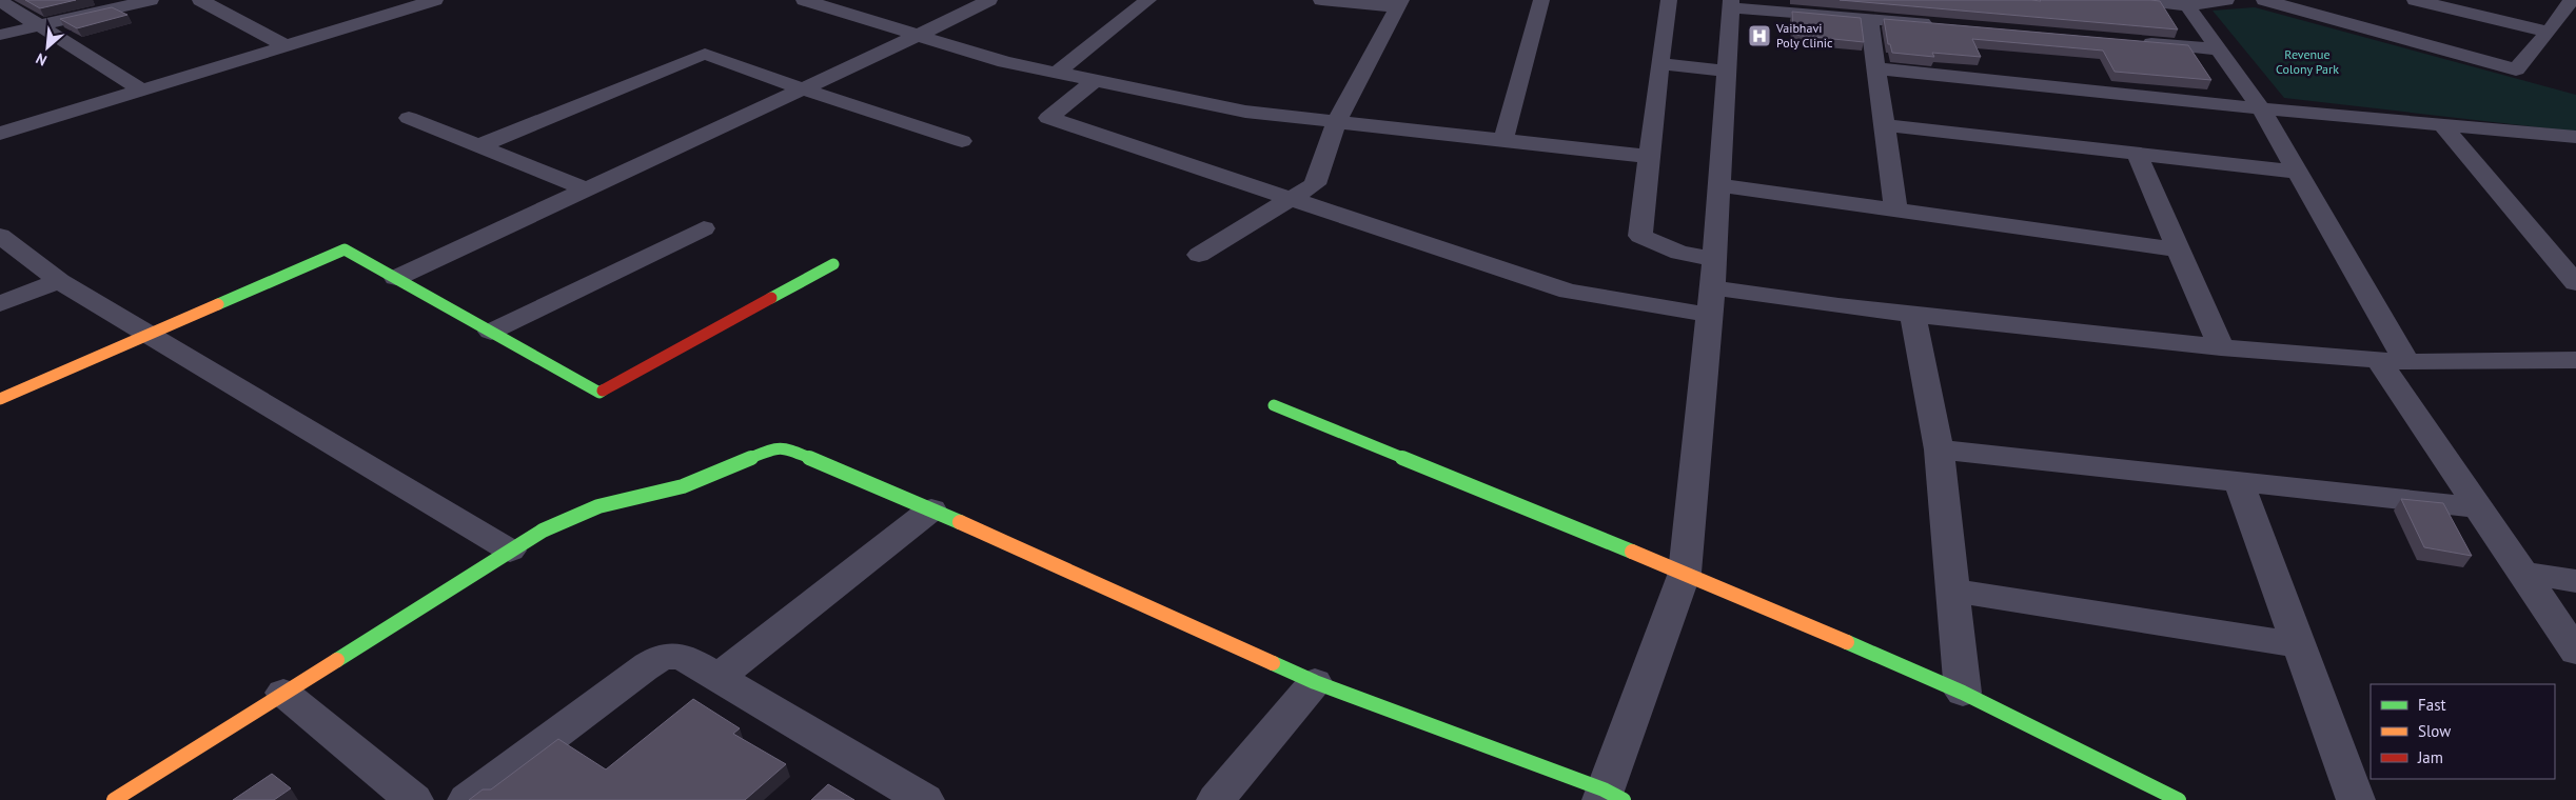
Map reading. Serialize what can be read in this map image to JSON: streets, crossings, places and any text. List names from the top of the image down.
{
  "parks": ["Revenue Colony Park"],
  "places": {
    "hospital": ["Vaibhavi Poly Clinic"]
  },
  "legend": ["Fast", "Slow", "Jam"],
  "north": "bottom left"
}
